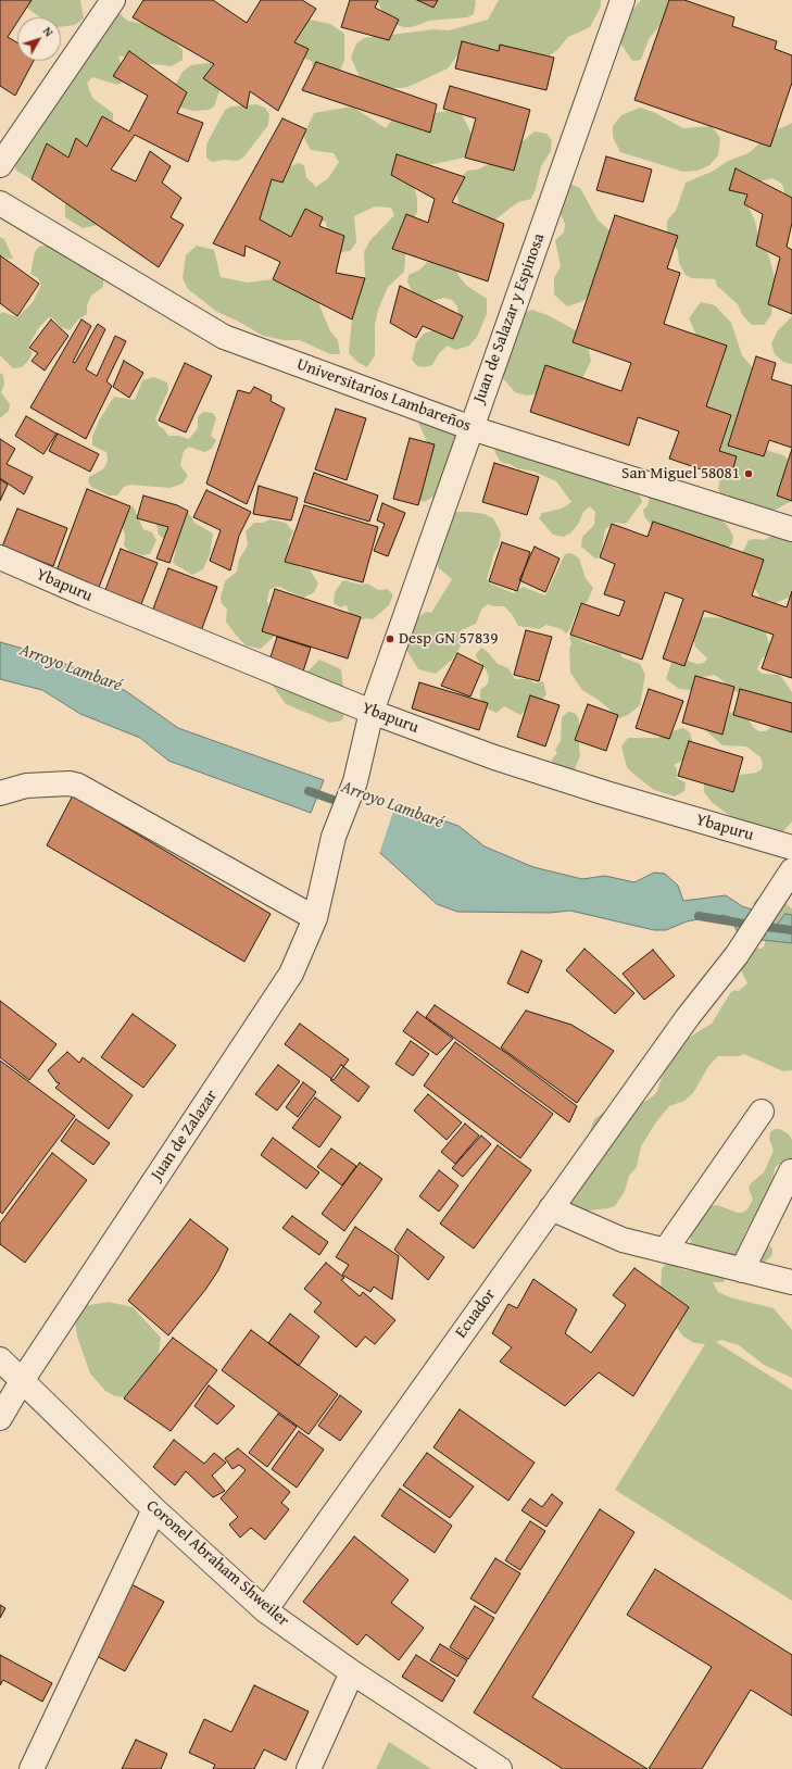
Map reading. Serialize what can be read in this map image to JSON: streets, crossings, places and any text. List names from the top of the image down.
{
  "streets": {
    "street": [
      "Juan de Salazar y Espinosa",
      "Universitarios Lambareños",
      "Ybapuru",
      "Juan de Zalazar",
      "Ecuador",
      "Coronel Abraham Shweiler"
    ]
  },
  "crossings": [
    ["Juan de Salazar y Espinosa", "Universitarios Lambareños"],
    ["Juan de Salazar y Espinosa", "Ybapuru"],
    ["Juan de Salazar y Espinosa", "Juan de Zalazar"],
    ["Ybapuru", "Juan de Zalazar"],
    ["Juan de Zalazar", "Coronel Abraham Shweiler"],
    ["Ecuador", "Coronel Abraham Shweiler"]
  ],
  "water": ["Arroyo Lambaré"],
  "places": ["San Miguel 58081", "Desp GN 57839"],
  "north": "top right"
}
